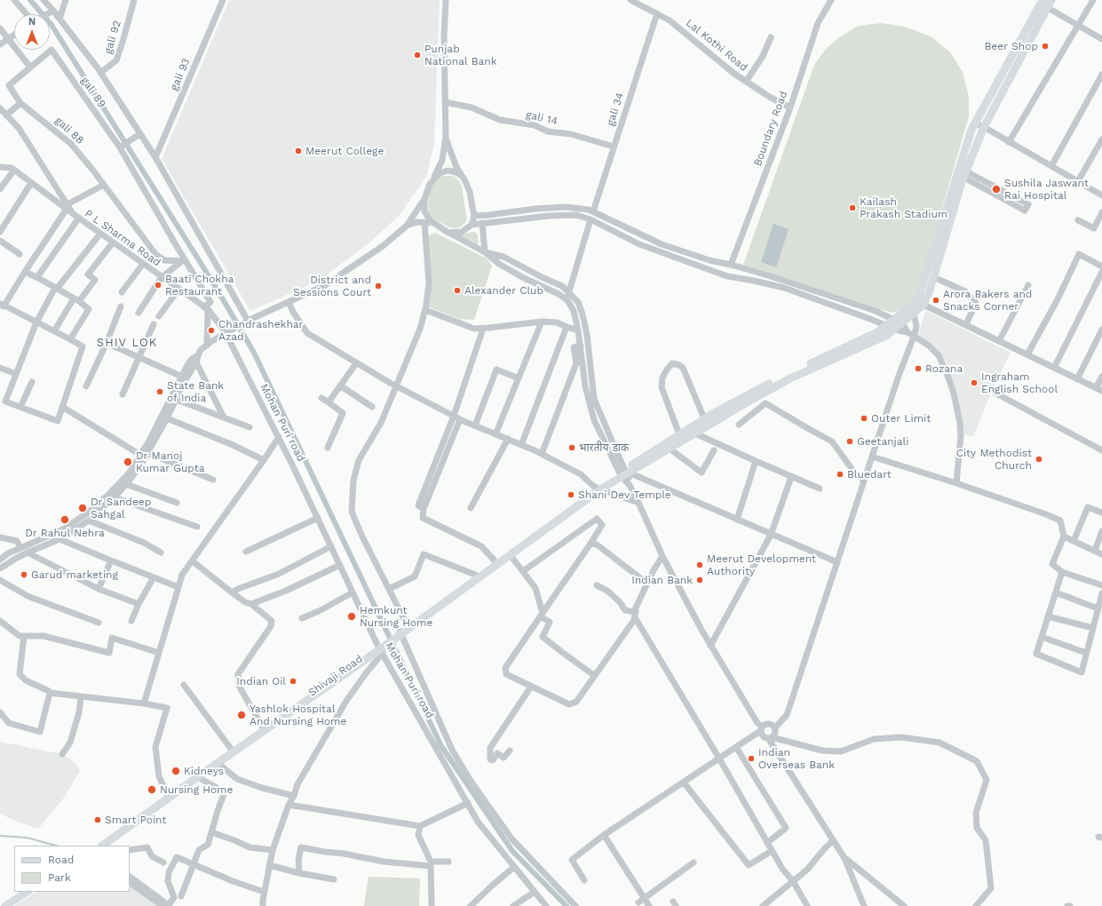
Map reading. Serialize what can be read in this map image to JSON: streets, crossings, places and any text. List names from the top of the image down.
{
  "streets": {
    "main road": ["Shivaji Road"],
    "street": [
      "gali 92",
      "Lal Kothi Road",
      "gali 93",
      "gali 89",
      "gali 34",
      "gali 14",
      "Boundary Road",
      "gali 88",
      "P L Sharma Road",
      "Mohan Puri road"
    ]
  },
  "crossings": [
    ["Lal Kothi Road", "gali 34"],
    ["Lal Kothi Road", "Boundary Road"],
    ["gali 89", "gali 88"],
    ["gali 34", "gali 14"],
    ["gali 88", "P L Sharma Road"],
    ["P L Sharma Road", "Mohan Puri road"],
    ["Mohan Puri road", "Shivaji Road"]
  ],
  "districts": ["SHIV LOK"],
  "places": [
    "Beer Shop",
    "Punjab National Bank",
    "Meerut College",
    "Sushila Jaswant Rai Hospital",
    "Kailash Prakash Stadium",
    "Baati Chokha Restaurant",
    "District and Sessions Court",
    "Alexander Club",
    "Arora Bakers and Snacks Corner",
    "Chandrashekhar Azad",
    "Rozana",
    "Ingraham English School",
    "State Bank of India",
    "Outer Limit",
    "Geetanjali",
    "भारतीय डाक",
    "City Methodist Church",
    "Dr Manoj Kumar Gupta",
    "Bluedart",
    "Shani Dev Temple",
    "Dr Sandeep Sahgal",
    "Dr Rahul Nehra",
    "Meerut Development Authority",
    "Garud marketing",
    "Indian Bank",
    "Hemkunt Nursing Home",
    "Indian Oil",
    "Yashlok Hospital And Nursing Home",
    "Indian Overseas Bank",
    "Kidneys",
    "Nursing Home",
    "Smart Point"
  ],
  "legend": ["Road", "Park"],
  "north": "top"
}
